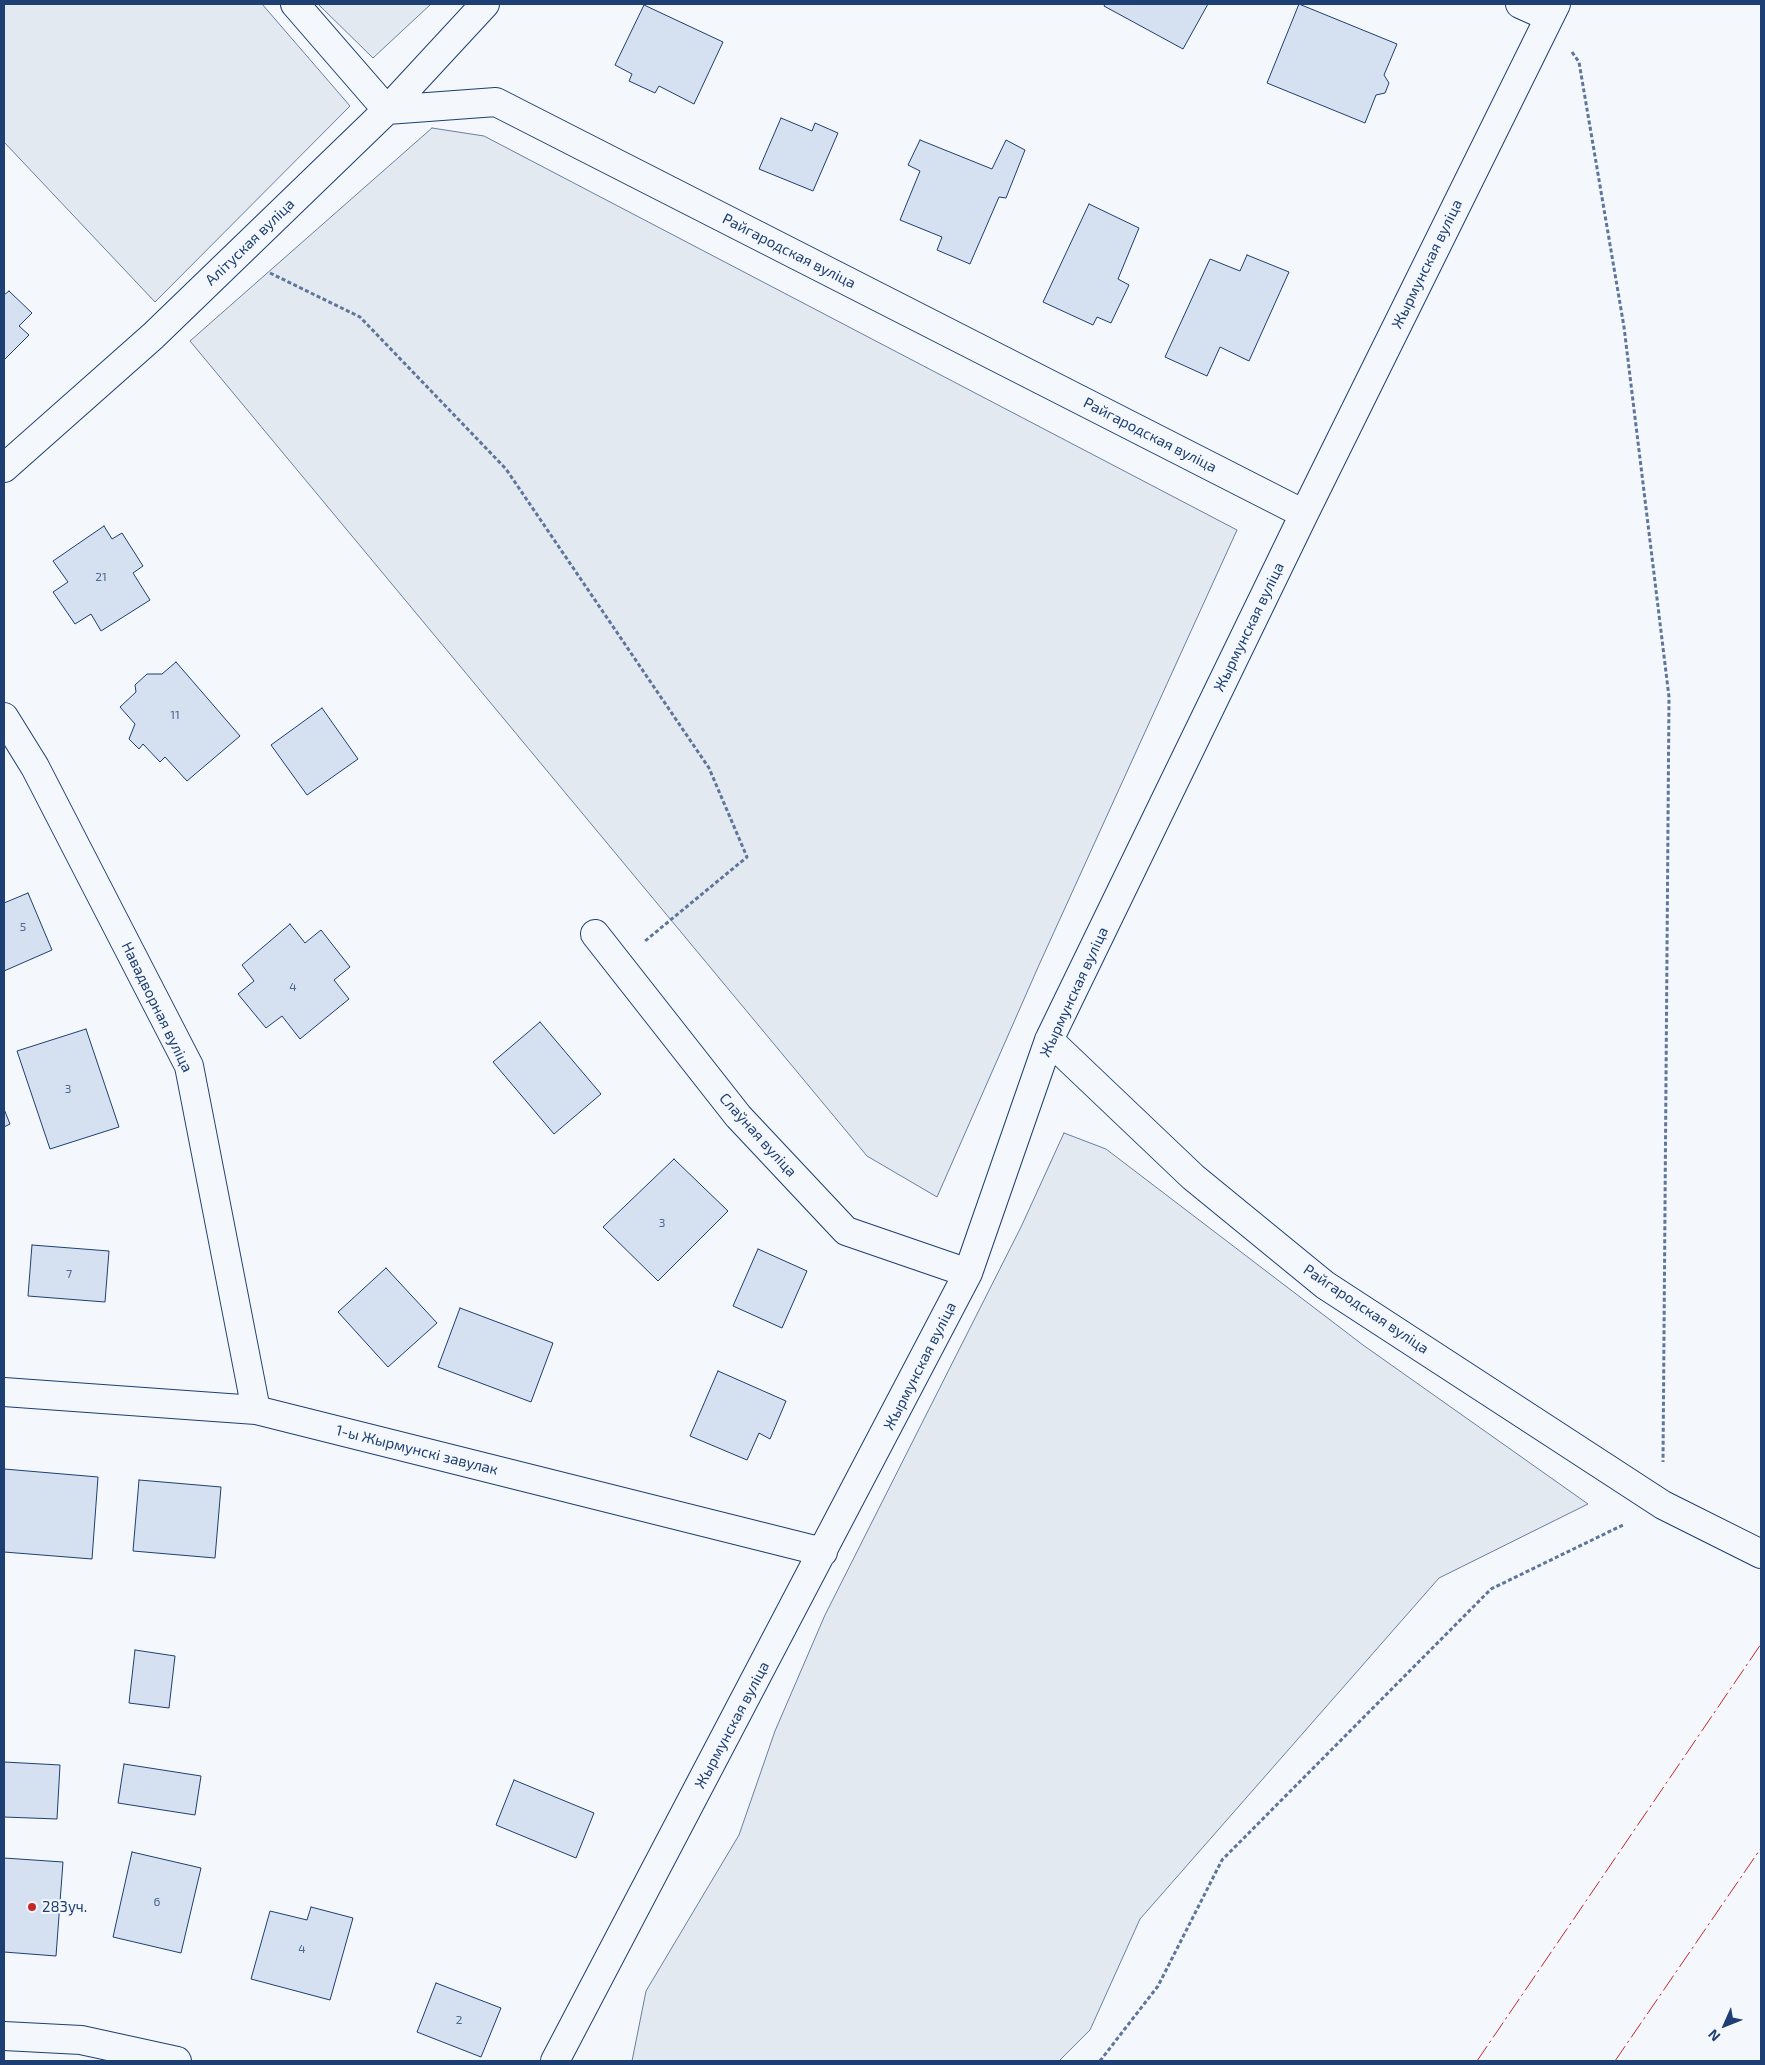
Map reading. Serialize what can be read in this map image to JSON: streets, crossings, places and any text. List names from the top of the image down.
{
  "streets": {
    "street": [
      "Алітуская вуліца",
      "Райгародская вуліца",
      "Жырмунская вуліца",
      "Навадворная вуліца",
      "Слаўная вуліца",
      "1-ы Жырмунскі завулак"
    ]
  },
  "crossings": [
    ["Алітуская вуліца", "Райгародская вуліца"],
    ["Райгародская вуліца", "Жырмунская вуліца"],
    ["Жырмунская вуліца", "Слаўная вуліца"],
    ["Жырмунская вуліца", "1-ы Жырмунскі завулак"],
    ["Навадворная вуліца", "1-ы Жырмунскі завулак"]
  ],
  "places": ["283уч."],
  "house_numbers": [
    "21",
    "11",
    "5",
    "4",
    "3",
    "3",
    "7",
    "6",
    "4",
    "2"
  ],
  "north": "bottom left"
}
